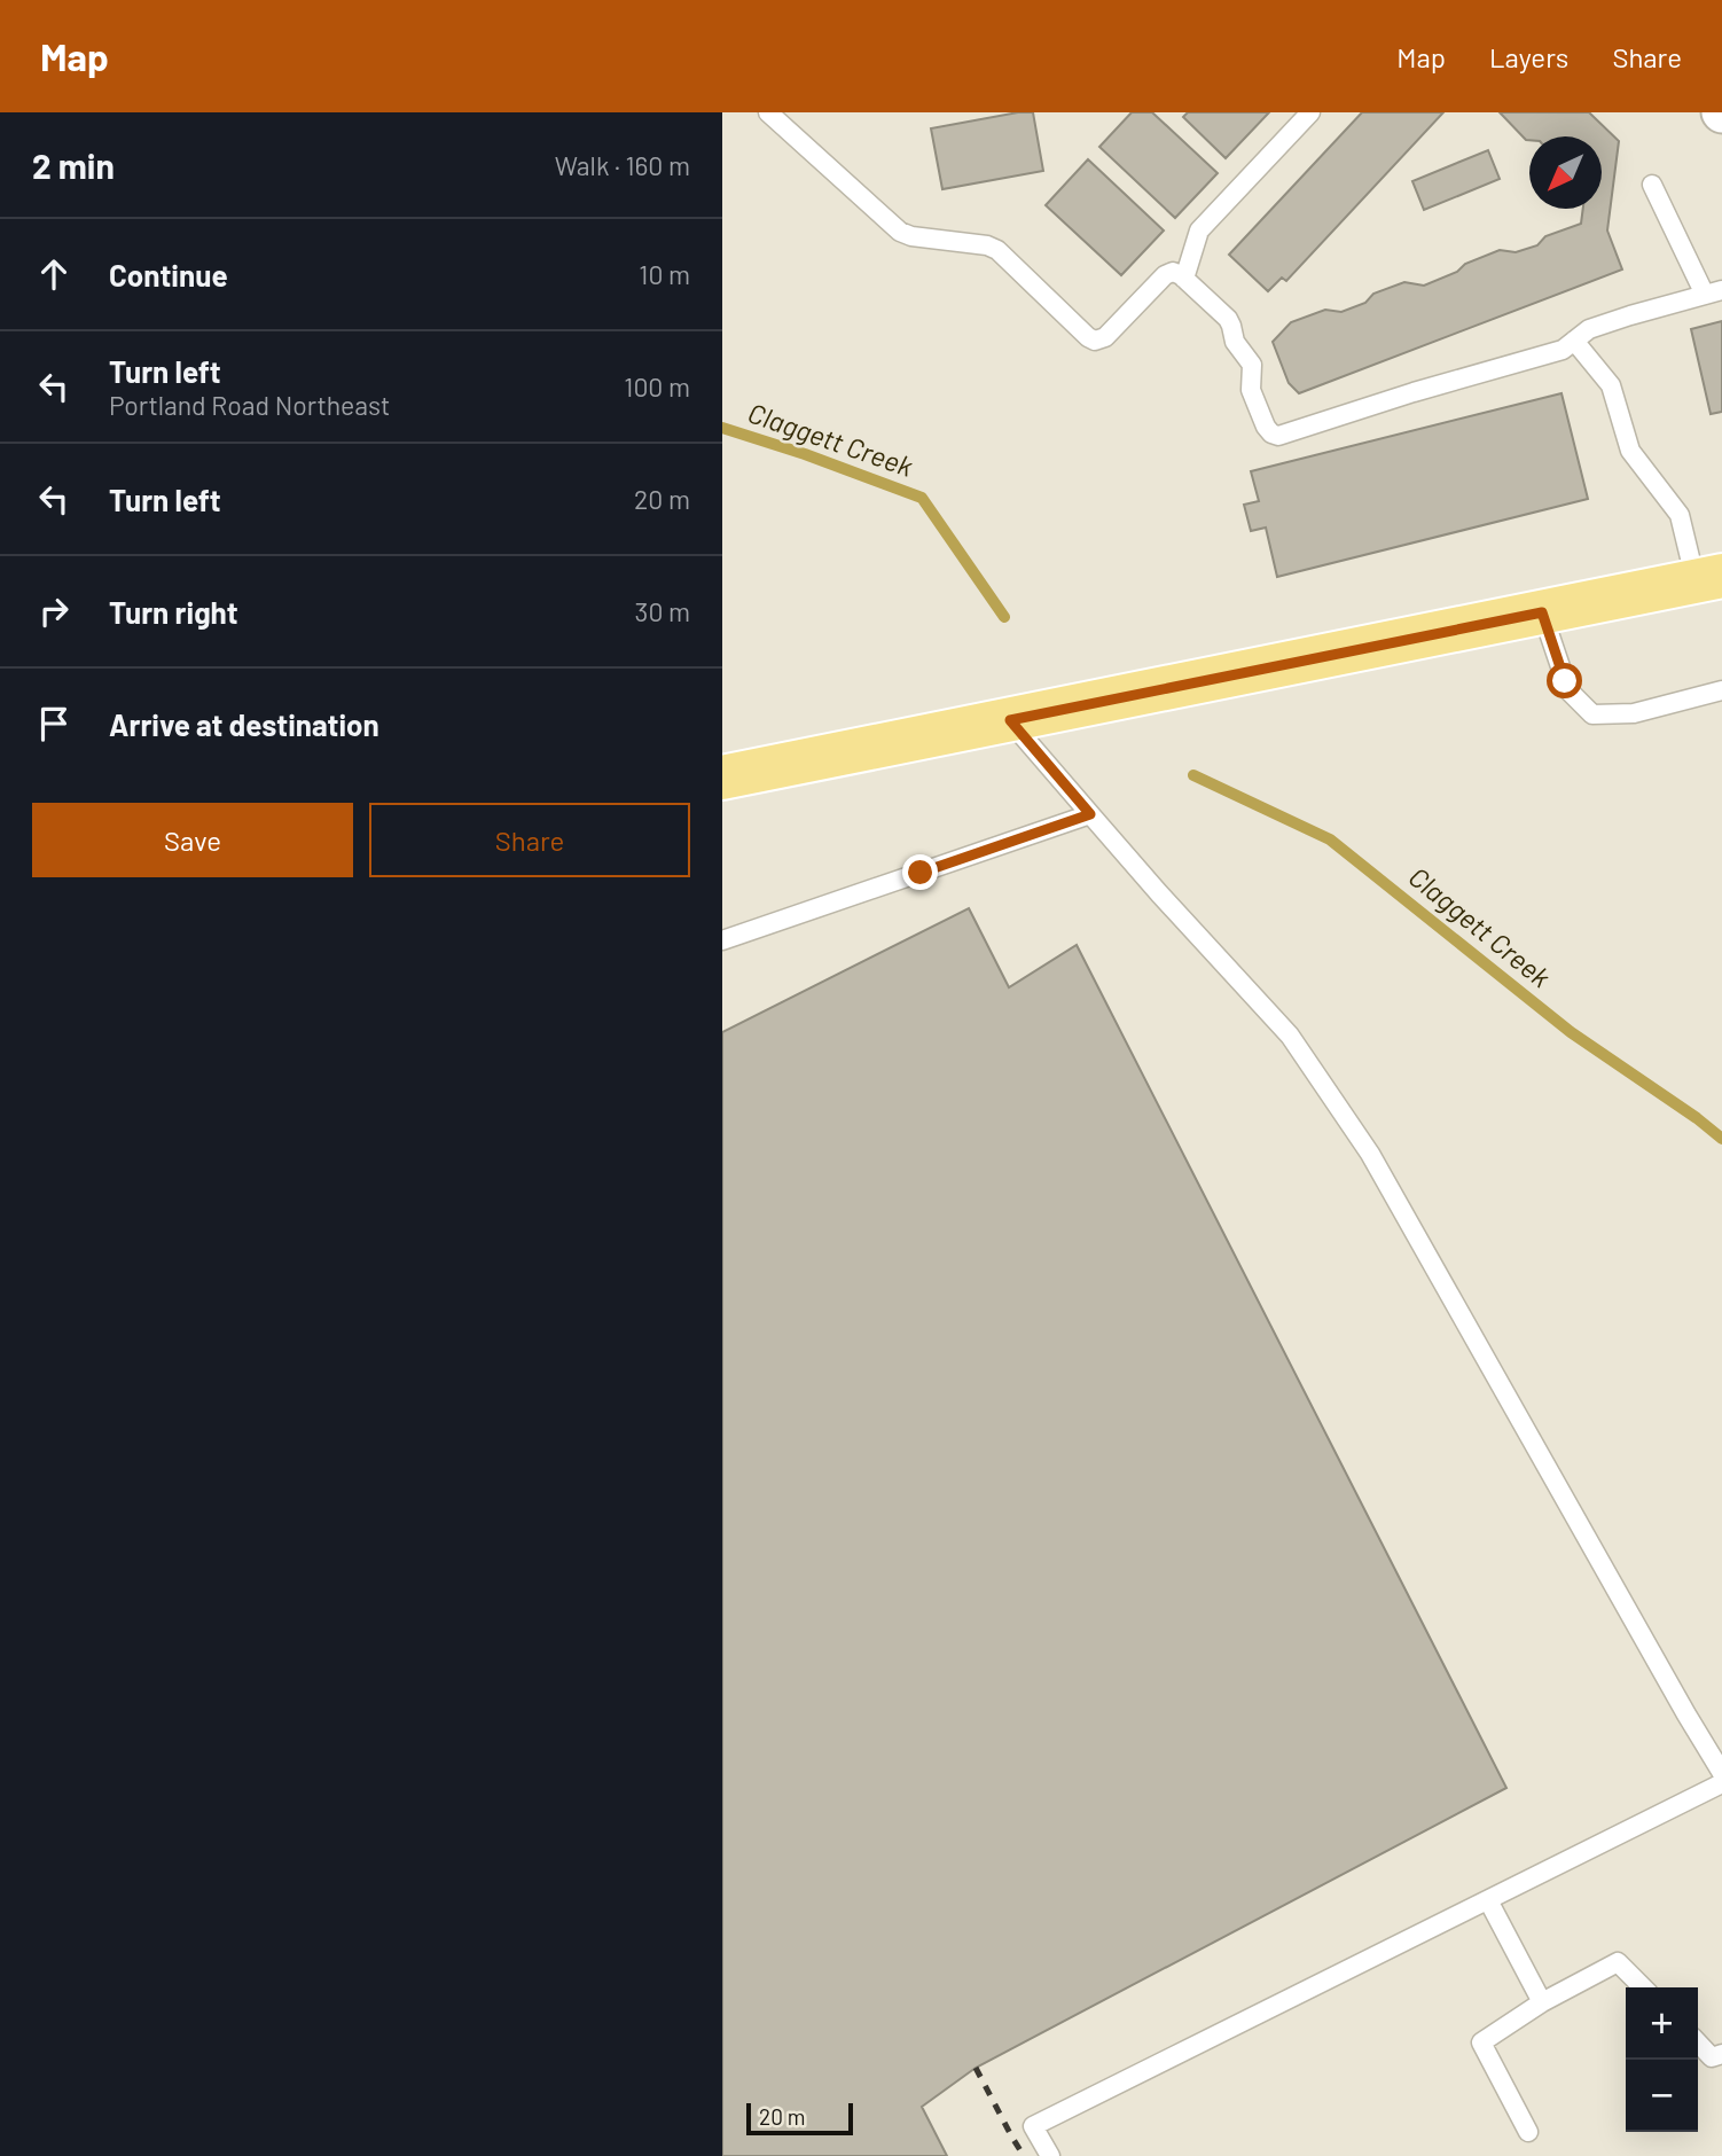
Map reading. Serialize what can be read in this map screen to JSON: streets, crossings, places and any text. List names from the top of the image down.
{
  "water": ["Claggett Creek"],
  "scale_bar": "20 m",
  "north": "bottom left",
  "page": {
    "header": "Map",
    "nav": ["Map", "Layers", "Share"],
    "heading": ["2 min", "Walk · 160 m"],
    "list": [
      ["Continue", "10 m"],
      ["Turn left", "Portland Road Northeast", "100 m"],
      ["Turn left", "20 m"],
      ["Turn right", "30 m"],
      "Arrive at destination"
    ],
    "buttons": ["Save", "Share"],
    "map_buttons": ["+", "−"],
    "scale": "20 m"
  }
}
